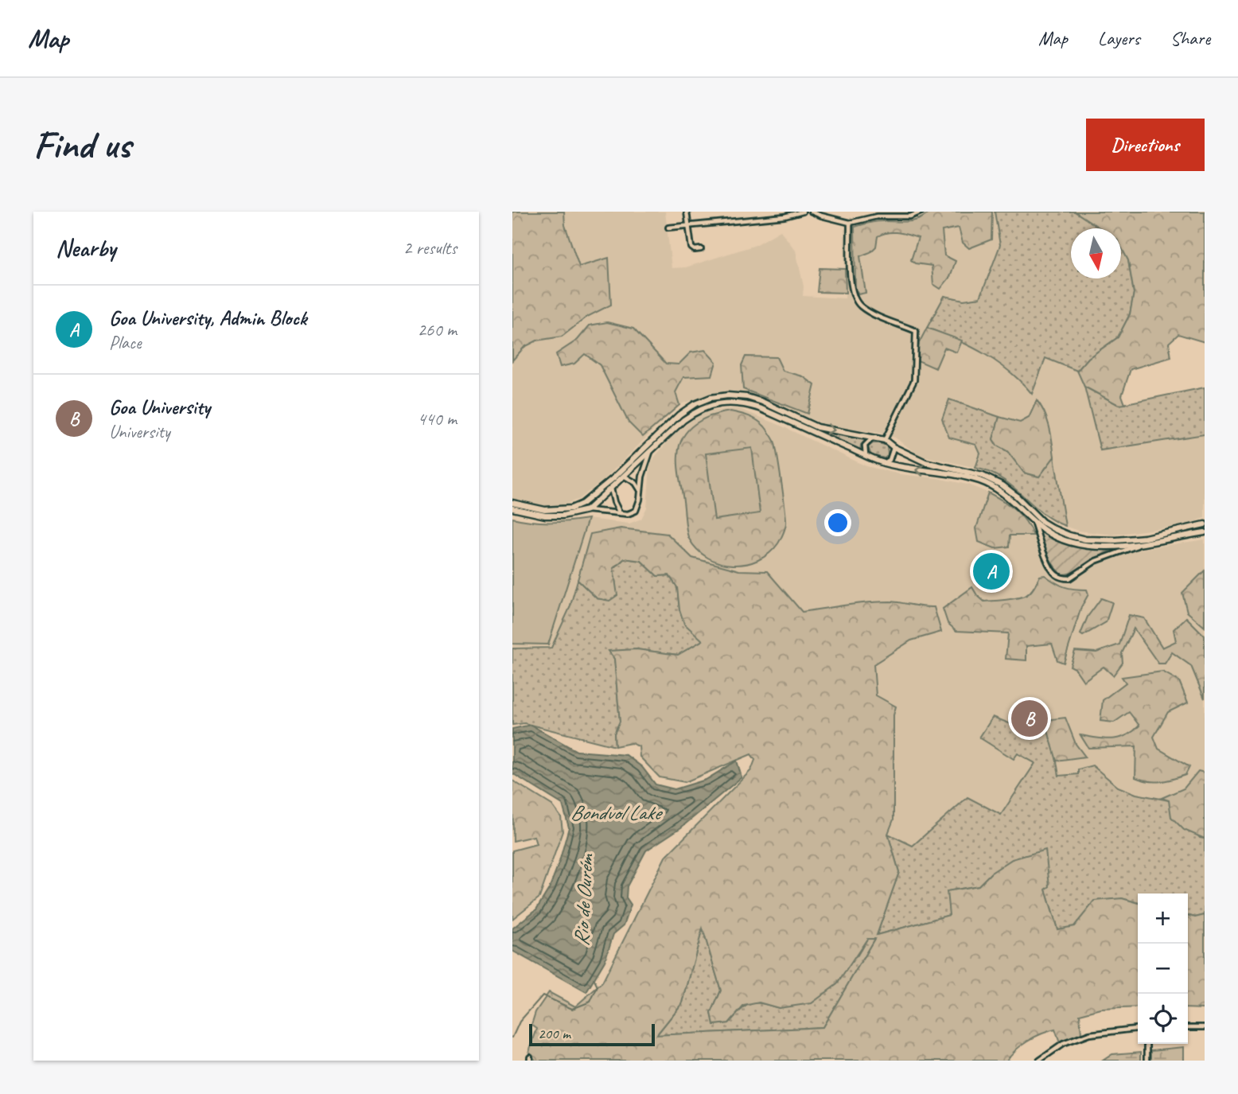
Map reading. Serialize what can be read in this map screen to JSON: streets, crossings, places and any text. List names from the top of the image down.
{
  "water": ["Bondvol Lake", "Rio de Ourém"],
  "scale_bar": "200 m",
  "north": "bottom",
  "page": {
    "header": "Map",
    "nav": ["Map", "Layers", "Share"],
    "buttons": "Directions",
    "title": "Find us",
    "heading": ["Nearby", "2 results"],
    "list": [
      {
        "mark": "A",
        "name": "Goa University, Admin Block",
        "note": "Place",
        "value": "260 m"
      },
      {
        "mark": "B",
        "name": "Goa University",
        "note": "University",
        "value": "440 m"
      }
    ],
    "pins": ["A", "B"],
    "map_buttons": ["+", "−"],
    "scale": "200 m"
  }
}
